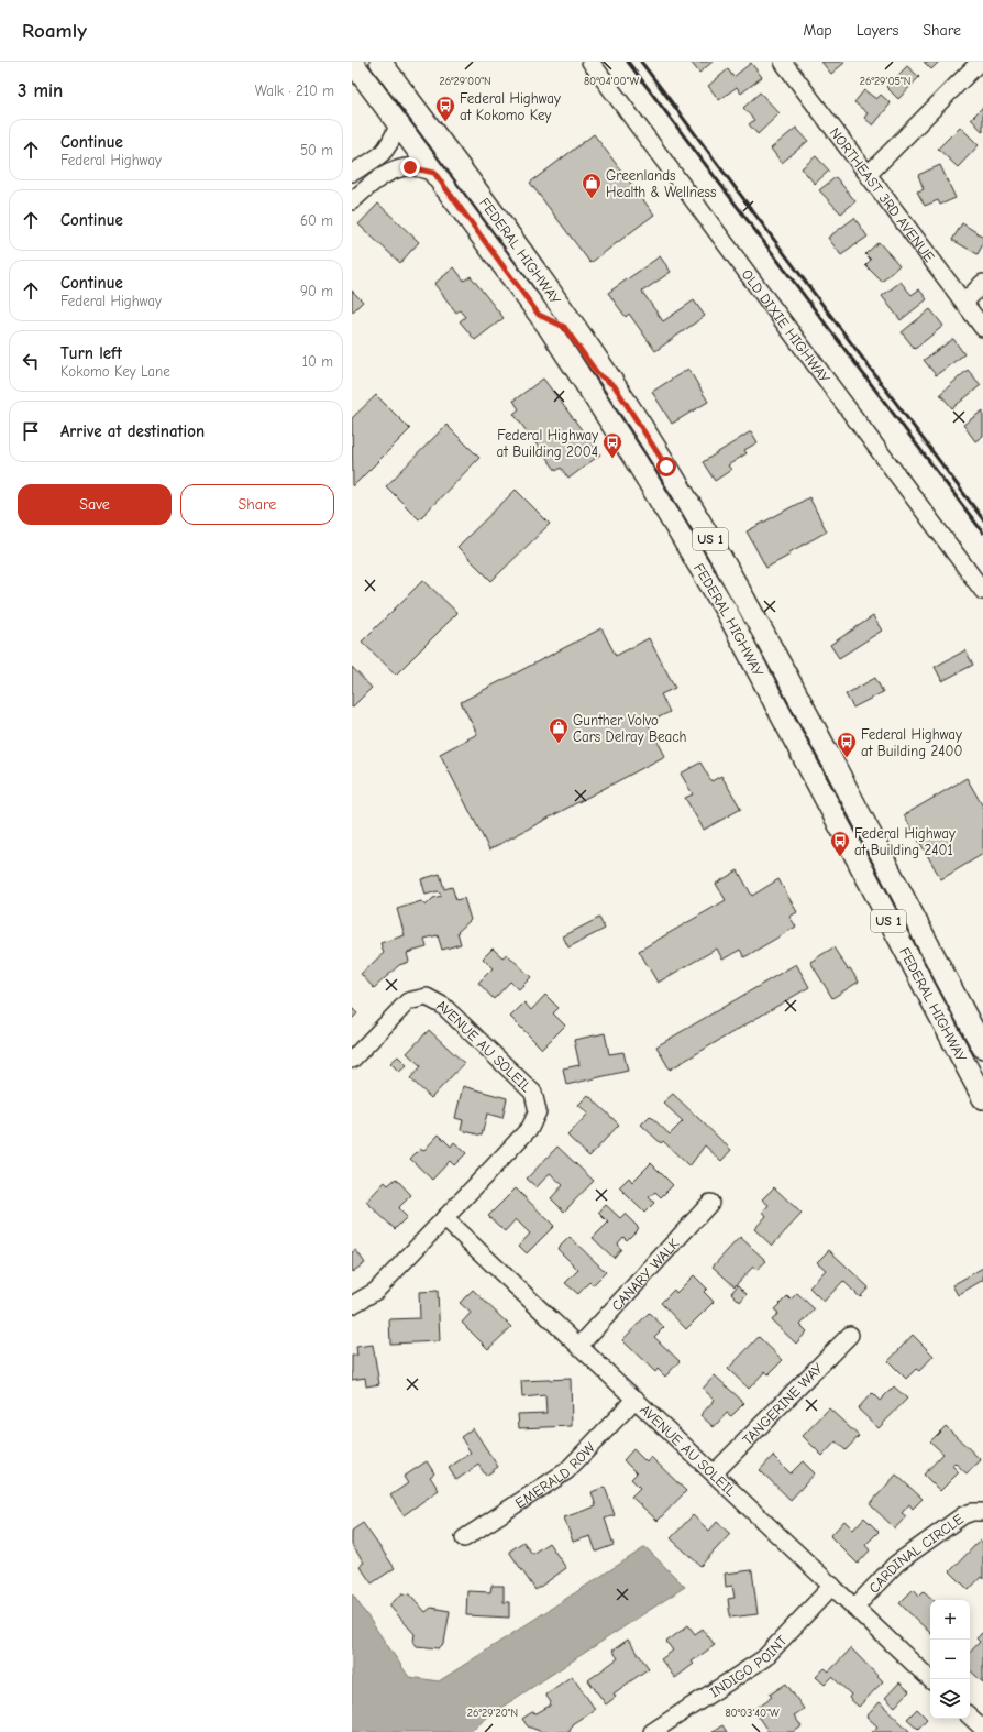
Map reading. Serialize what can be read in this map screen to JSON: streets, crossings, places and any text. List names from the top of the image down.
{
  "streets": {
    "main road": ["FEDERAL HIGHWAY", "US 1"],
    "street": [
      "NORTHEAST 3RD AVENUE",
      "OLD DIXIE HIGHWAY",
      "AVENUE AU SOLEIL",
      "CANARY WALK",
      "TANGERINE WAY",
      "EMERALD ROW",
      "CARDINAL CIRCLE",
      "INDIGO POINT"
    ]
  },
  "crossings": [
    ["AVENUE AU SOLEIL", "CANARY WALK"],
    ["AVENUE AU SOLEIL", "TANGERINE WAY"],
    ["AVENUE AU SOLEIL", "EMERALD ROW"],
    ["AVENUE AU SOLEIL", "CARDINAL CIRCLE"],
    ["AVENUE AU SOLEIL", "INDIGO POINT"]
  ],
  "places": {
    "bus stop": [
      "Federal Highway at Kokomo Key",
      "Federal Highway at Building 2004",
      "Federal Highway at Building 2400",
      "Federal Highway at Building 2401"
    ],
    "shop": ["Greenlands Health & Wellness", "Gunther Volvo Cars Delray Beach"]
  },
  "page": {
    "header": "Roamly",
    "nav": ["Map", "Layers", "Share"],
    "heading": ["3 min", "Walk · 210 m"],
    "list": [
      ["Continue", "Federal Highway", "50 m"],
      ["Continue", "60 m"],
      ["Continue", "Federal Highway", "90 m"],
      ["Turn left", "Kokomo Key Lane", "10 m"],
      "Arrive at destination"
    ],
    "buttons": ["Save", "Share"],
    "map_buttons": ["+", "−"]
  },
  "coordinates": [
    "26°29'00\"N",
    "80°04'00\"W",
    "26°29'05\"N",
    "26°29'20\"N",
    "80°03'40\"W"
  ]
}
